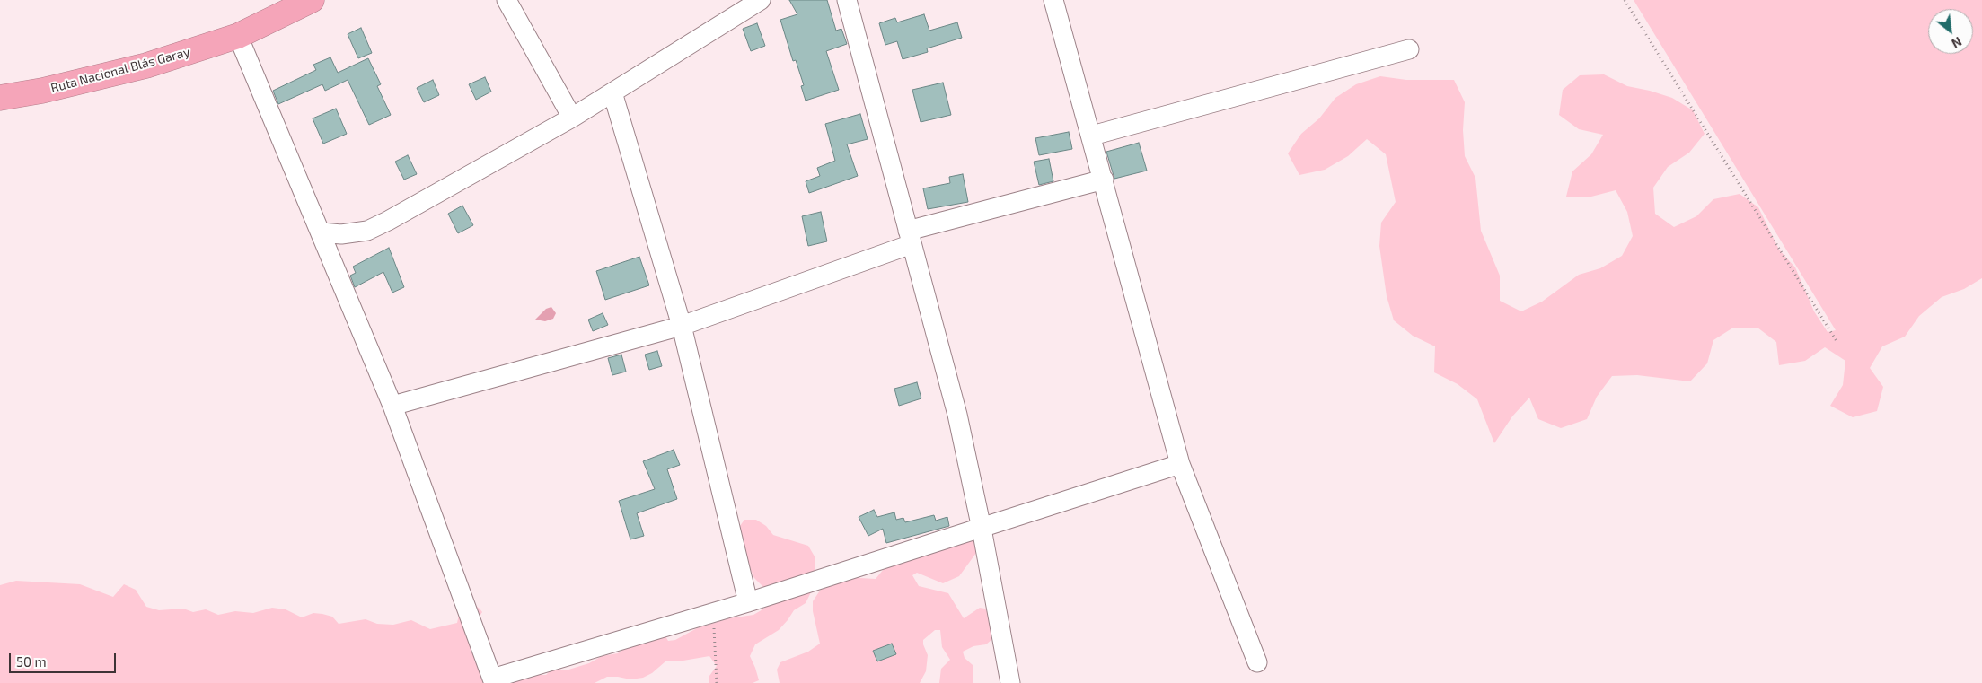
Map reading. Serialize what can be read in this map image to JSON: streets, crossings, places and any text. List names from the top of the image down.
{
  "streets": {
    "highway": ["Ruta Nacional Blás Garay"]
  },
  "scale_bar": "50 m",
  "north": "bottom right"
}
